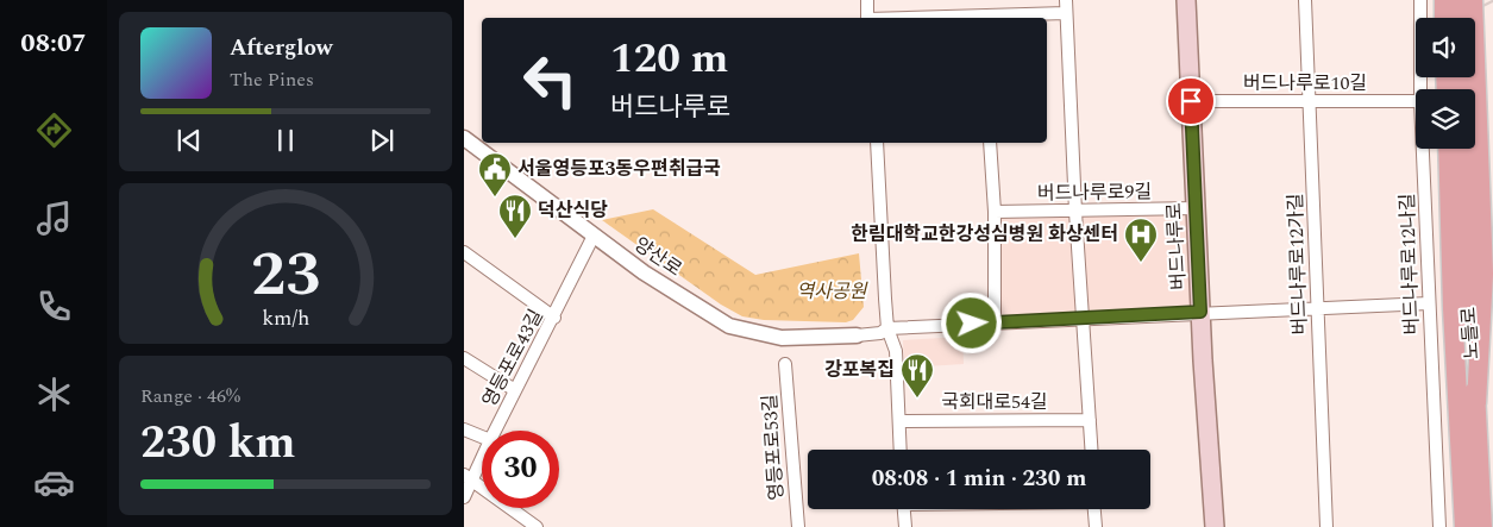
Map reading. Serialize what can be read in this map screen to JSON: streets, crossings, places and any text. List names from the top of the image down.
{
  "streets": {
    "main road": ["버드나루로", "노들로"],
    "street": [
      "버드나루로10길",
      "버드나루로9길",
      "양산로",
      "버드나루로12가길",
      "버드나루로12나길",
      "영등포로43길",
      "국회대로54길",
      "영등포로53길"
    ]
  },
  "crossings": [
    ["버드나루로10길", "버드나루로"],
    ["버드나루로10길", "버드나루로12가길"],
    ["버드나루로9길", "버드나루로"],
    ["양산로", "영등포로43길"]
  ],
  "parks": ["역사공원"],
  "places": {
    "public building": ["서울영등포3동우편취급국"],
    "restaurant": ["덕산식당", "강포복집"],
    "hospital": ["한림대학교한강성심병원 화상센터"]
  },
  "page": {
    "tabs": "08:07",
    "turn": ["120 m", "버드나루로"],
    "song": ["Afterglow", "The Pines"],
    "tile": ["Range · 46%", "230 km"],
    "limit": "30",
    "trip": "08:08 · 1 min · 230 m",
    "gauge": ["23", "km/h"]
  }
}
